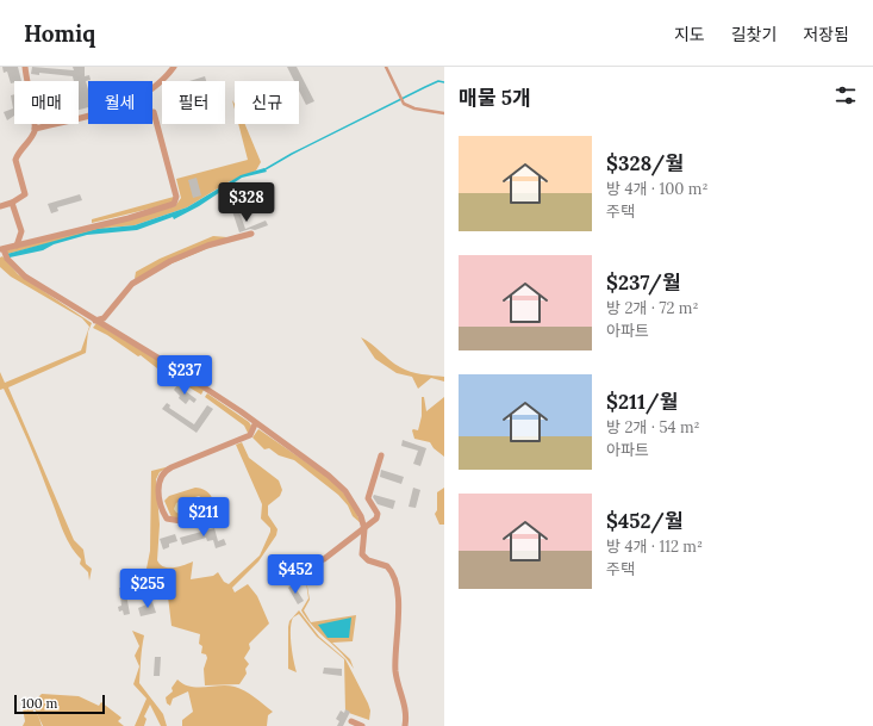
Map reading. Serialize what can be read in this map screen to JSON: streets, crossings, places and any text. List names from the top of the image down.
{
  "scale_bar": "100 m",
  "page": {
    "header": "Homiq",
    "nav": ["지도", "길찾기", "저장됨"],
    "heading": "매물 5개",
    "chip": [
      "매매",
      "월세",
      "필터",
      "신규"
    ],
    "list": [
      {
        "name": "$328/월",
        "note": "방 4개 · 100 m² · 주택"
      },
      {
        "name": "$237/월",
        "note": "방 2개 · 72 m² · 아파트"
      },
      {
        "name": "$211/월",
        "note": "방 2개 · 54 m² · 아파트"
      },
      {
        "name": "$452/월",
        "note": "방 4개 · 112 m² · 주택"
      }
    ],
    "price": [
      "$328",
      "$237",
      "$211",
      "$452",
      "$255"
    ],
    "scale": "100 m"
  }
}
